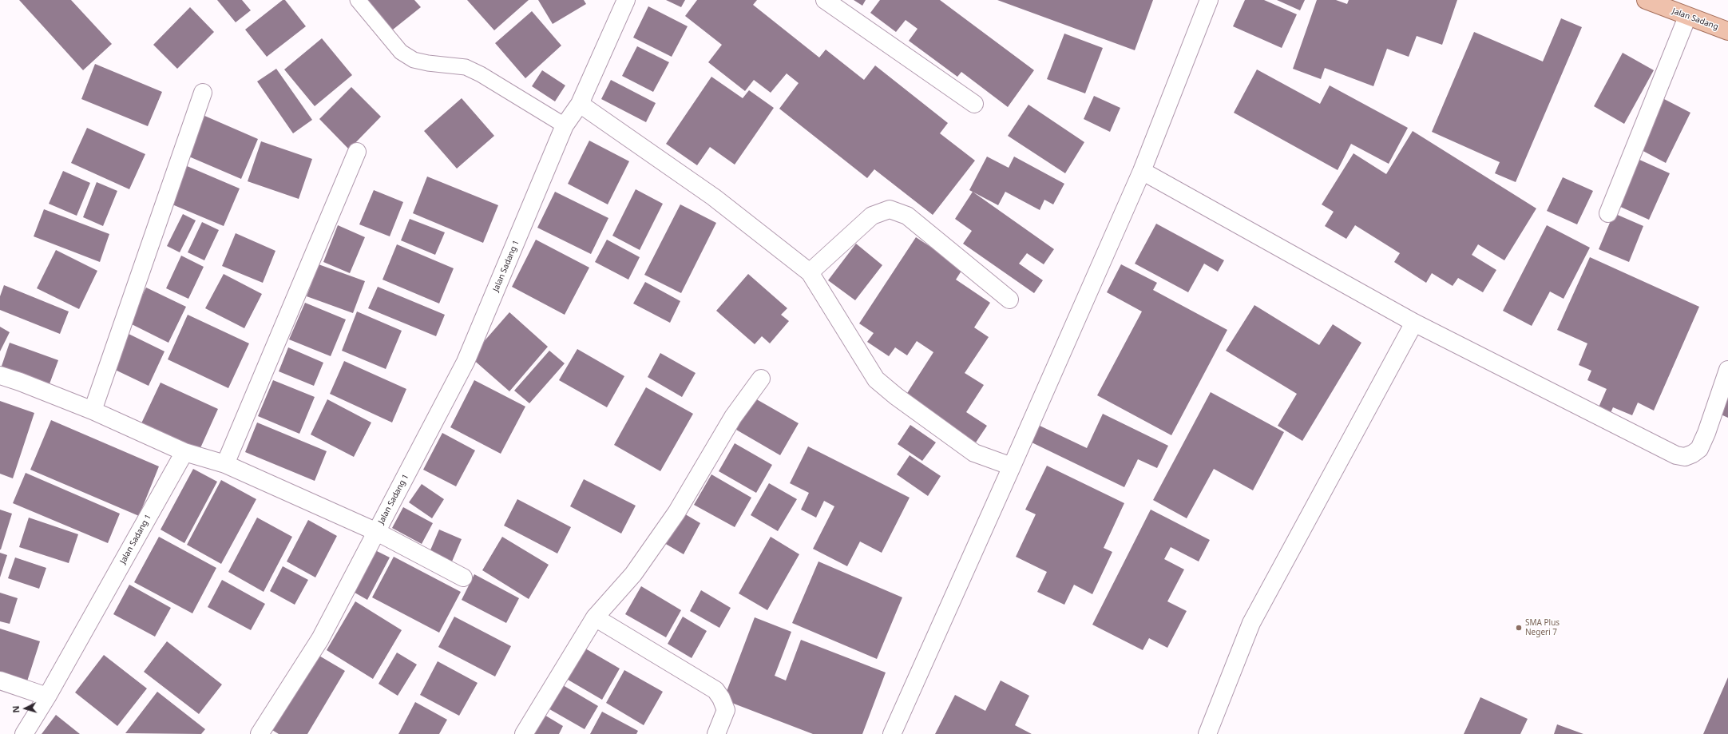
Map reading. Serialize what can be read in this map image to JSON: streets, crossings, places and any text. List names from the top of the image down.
{
  "streets": {
    "main road": ["Jalan Sadang"],
    "street": ["Jalan Sadang 1"]
  },
  "places": ["SMA Plus Negeri 7"],
  "north": "left"
}
